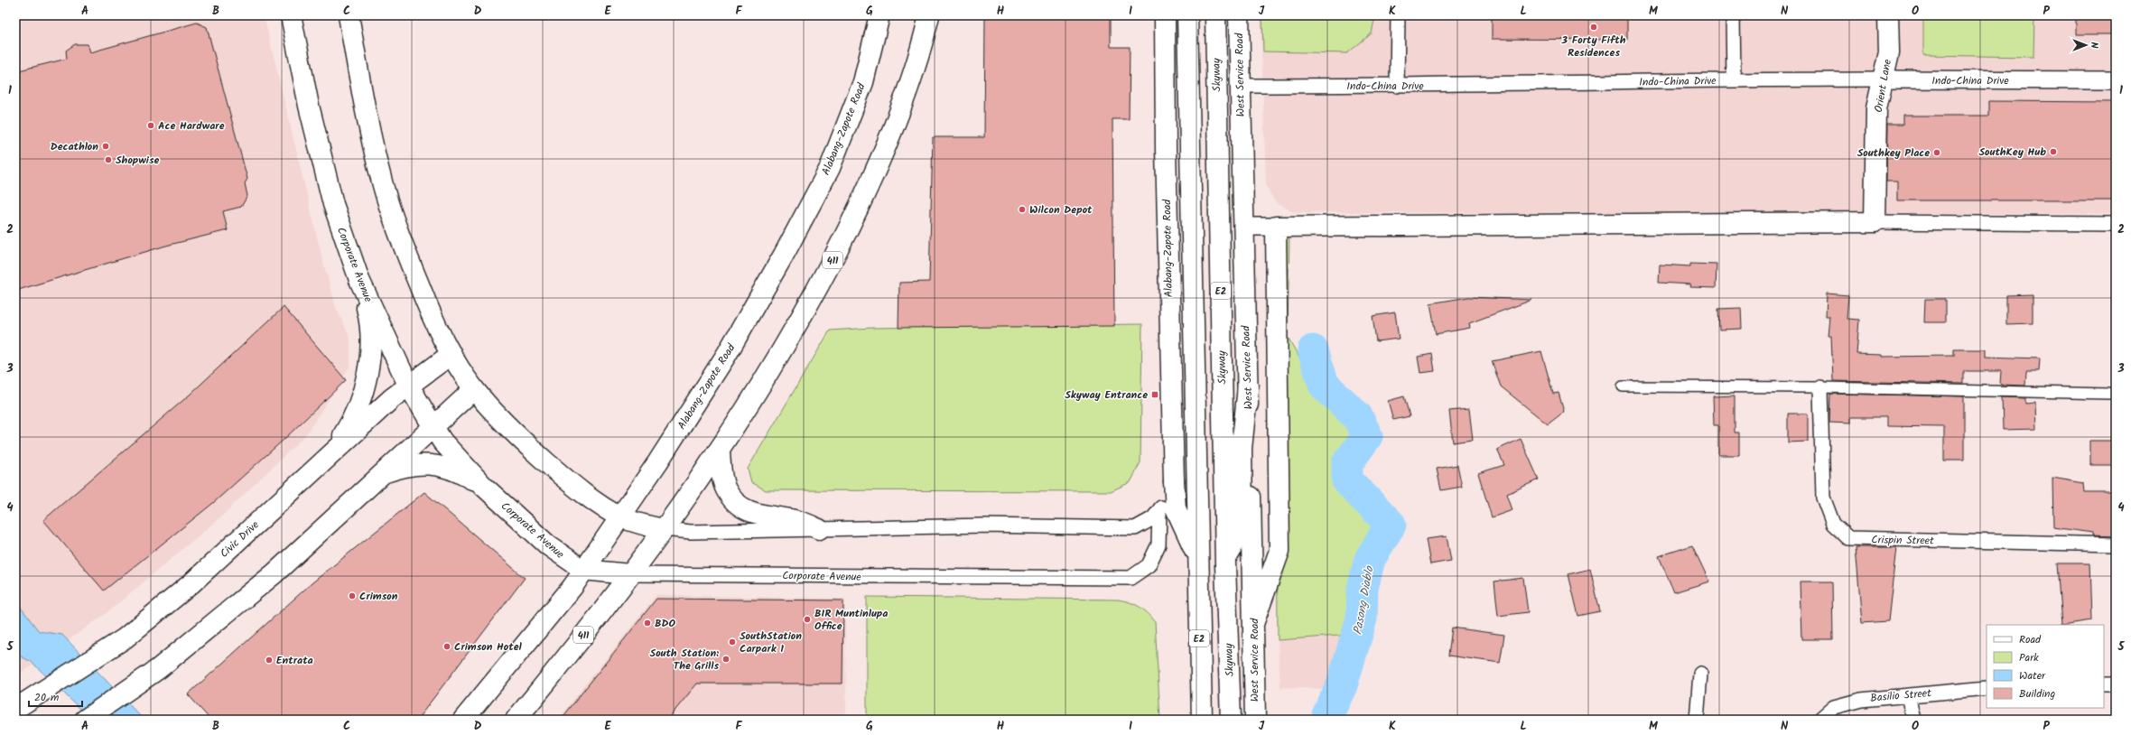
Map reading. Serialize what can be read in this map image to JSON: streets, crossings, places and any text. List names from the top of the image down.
{
  "streets": {
    "main road": [
      "Skyway",
      "West Service Road",
      "Orient Lane",
      "Alabang-Zapote Road",
      "411",
      "Corporate Avenue",
      "E2",
      "Civic Drive"
    ],
    "street": ["Indo-China Drive", "Crispin Street", "Basilio Street"]
  },
  "crossings": [
    ["West Service Road", "Indo-China Drive"],
    ["Indo-China Drive", "Orient Lane"],
    ["Alabang-Zapote Road", "Corporate Avenue"],
    ["Alabang-Zapote Road", "E2"],
    ["411", "Corporate Avenue"],
    ["Corporate Avenue", "E2"],
    ["Corporate Avenue", "Civic Drive"]
  ],
  "water": ["Pasong Diablo"],
  "places": {
    "other": [
      "3 Forty Fifth Residences",
      "Ace Hardware",
      "Decathlon",
      "SouthKey Hub",
      "Southkey Place",
      "Shopwise",
      "Wilcon Depot",
      "Crimson",
      "BIR Muntinlupa Office",
      "BDO",
      "SouthStation Carpark 1",
      "Crimson Hotel",
      "South Station: The Grills",
      "Entrata"
    ],
    "transit": ["Skyway Entrance"]
  },
  "legend": [
    "Road",
    "Park",
    "Water",
    "Building"
  ],
  "scale_bar": "20 m",
  "north": "right",
  "grid": {
    "columns": [
      "A",
      "B",
      "C",
      "D",
      "E",
      "F",
      "G",
      "H",
      "I",
      "J",
      "K",
      "L",
      "M",
      "N",
      "O",
      "P"
    ],
    "rows": [
      "1",
      "2",
      "3",
      "4",
      "5"
    ]
  }
}
